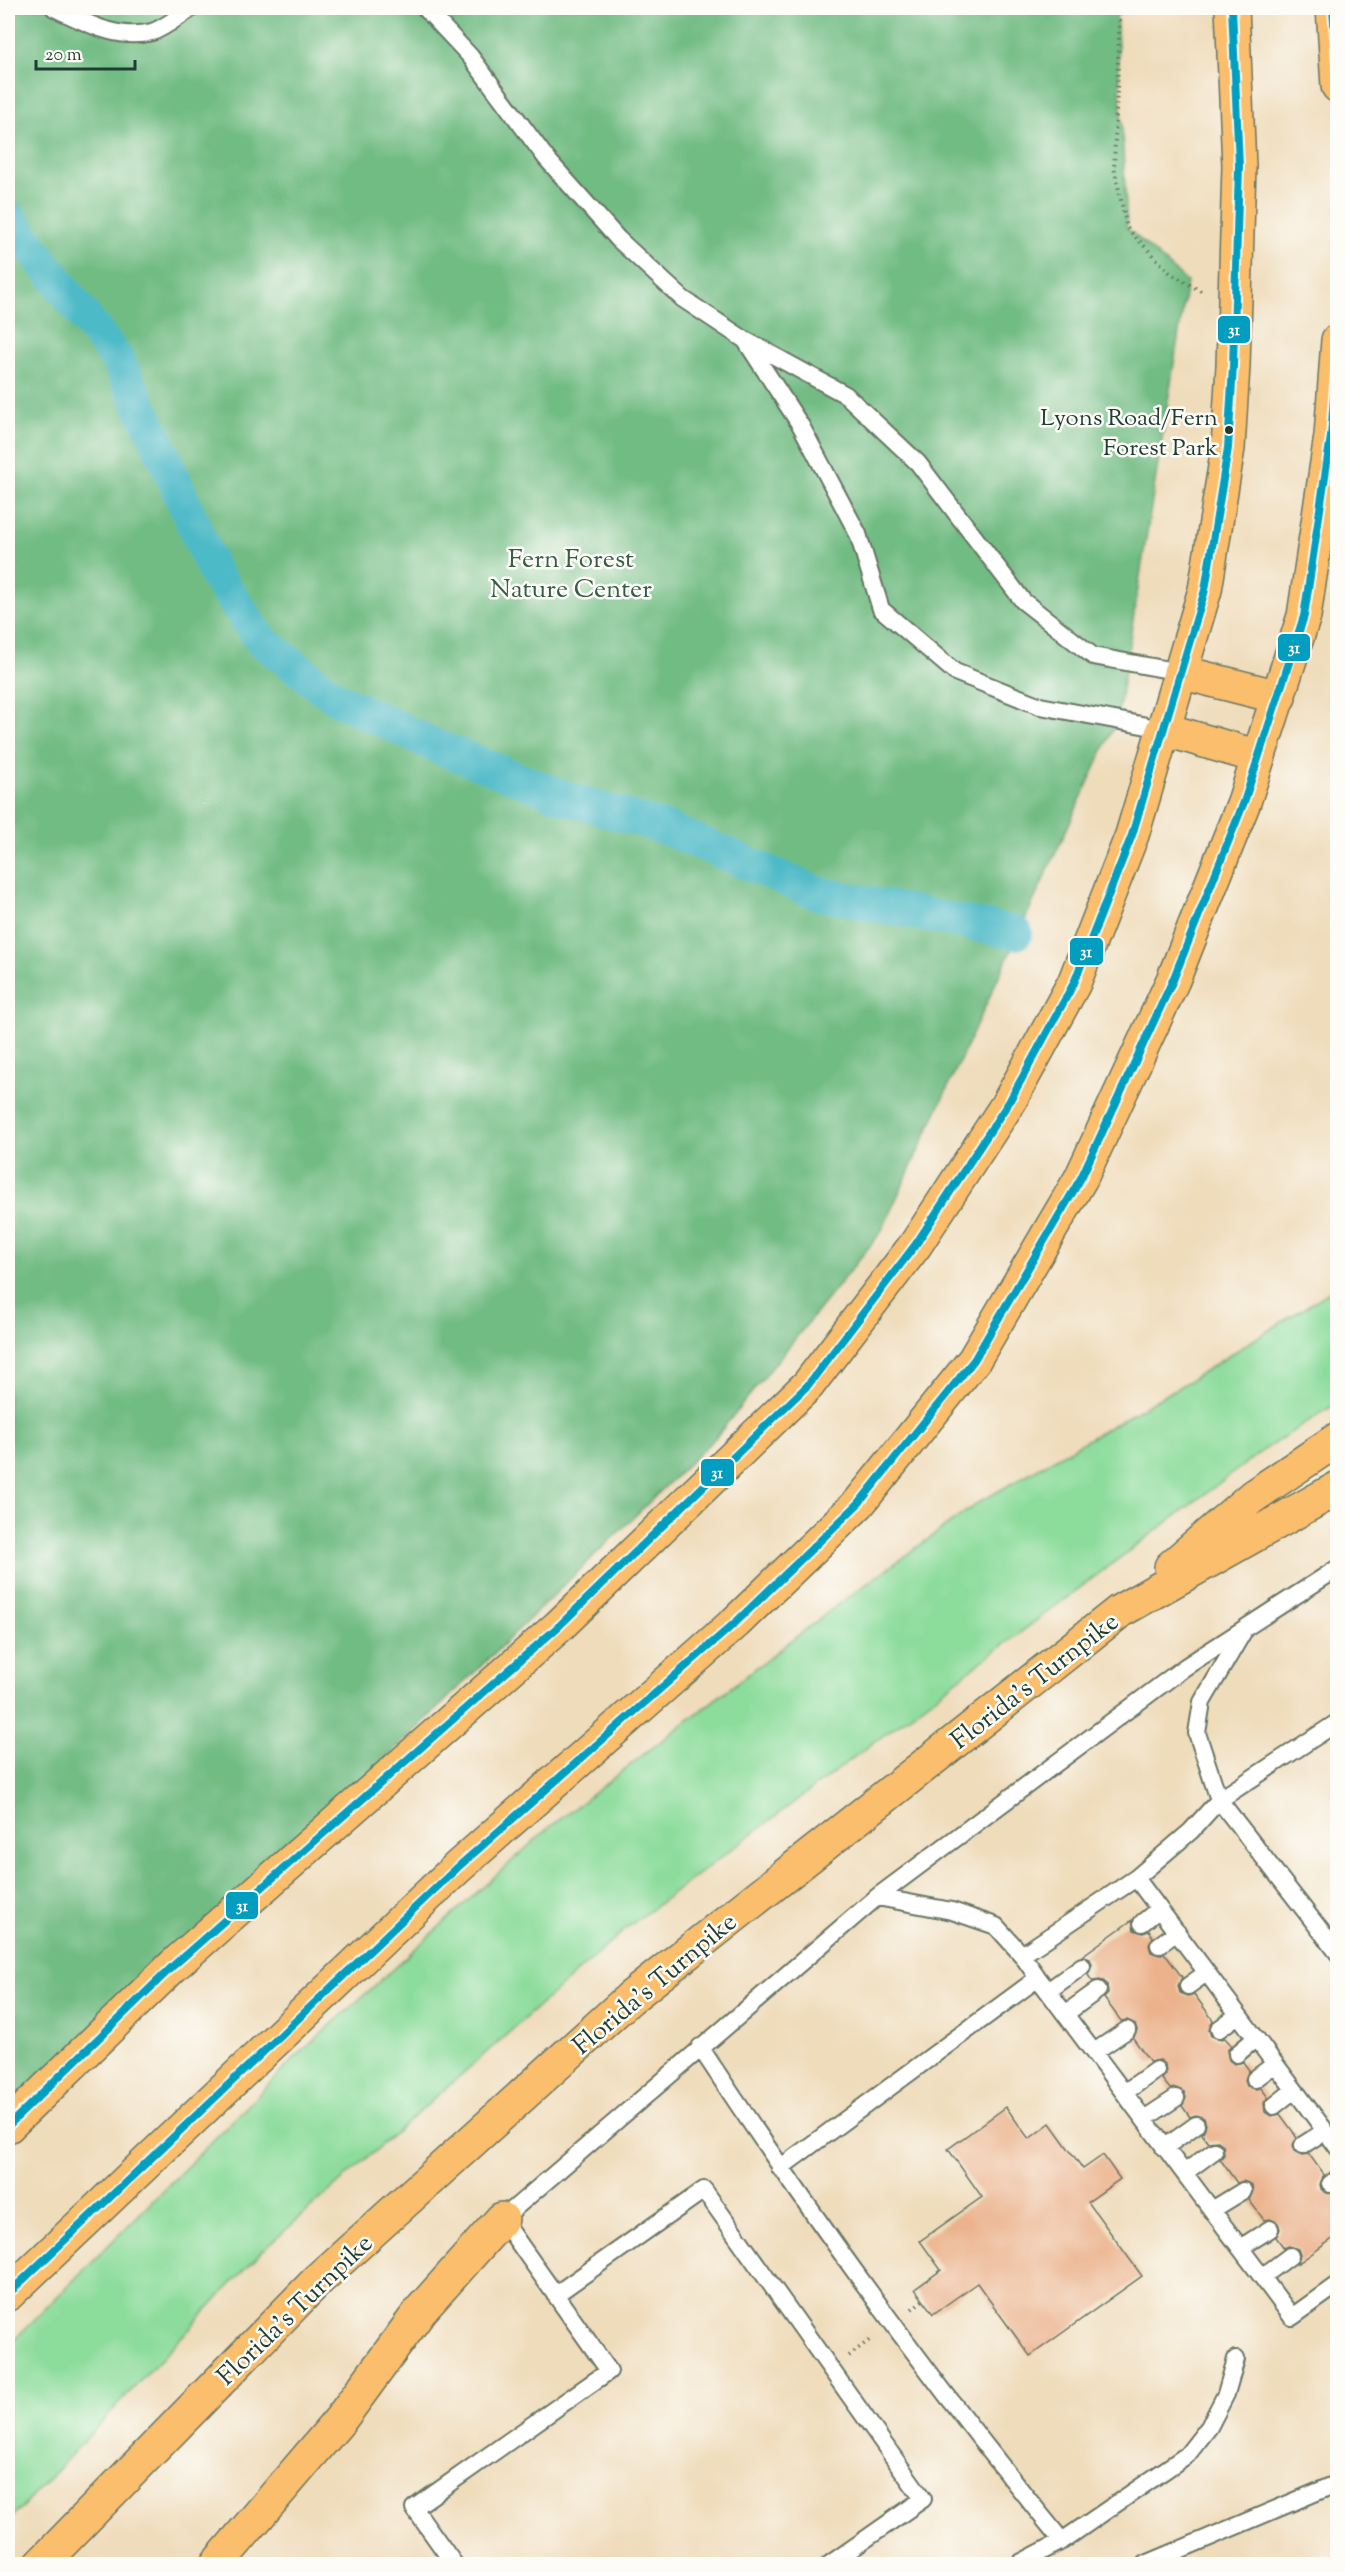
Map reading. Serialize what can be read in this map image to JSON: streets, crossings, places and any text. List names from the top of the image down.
{
  "streets": {
    "main road": ["Florida's Turnpike"]
  },
  "parks": ["Fern Forest Nature Center"],
  "places": ["Lyons Road/Fern Forest Park"],
  "lines": ["transit line 31"],
  "scale_bar": "20 m"
}
